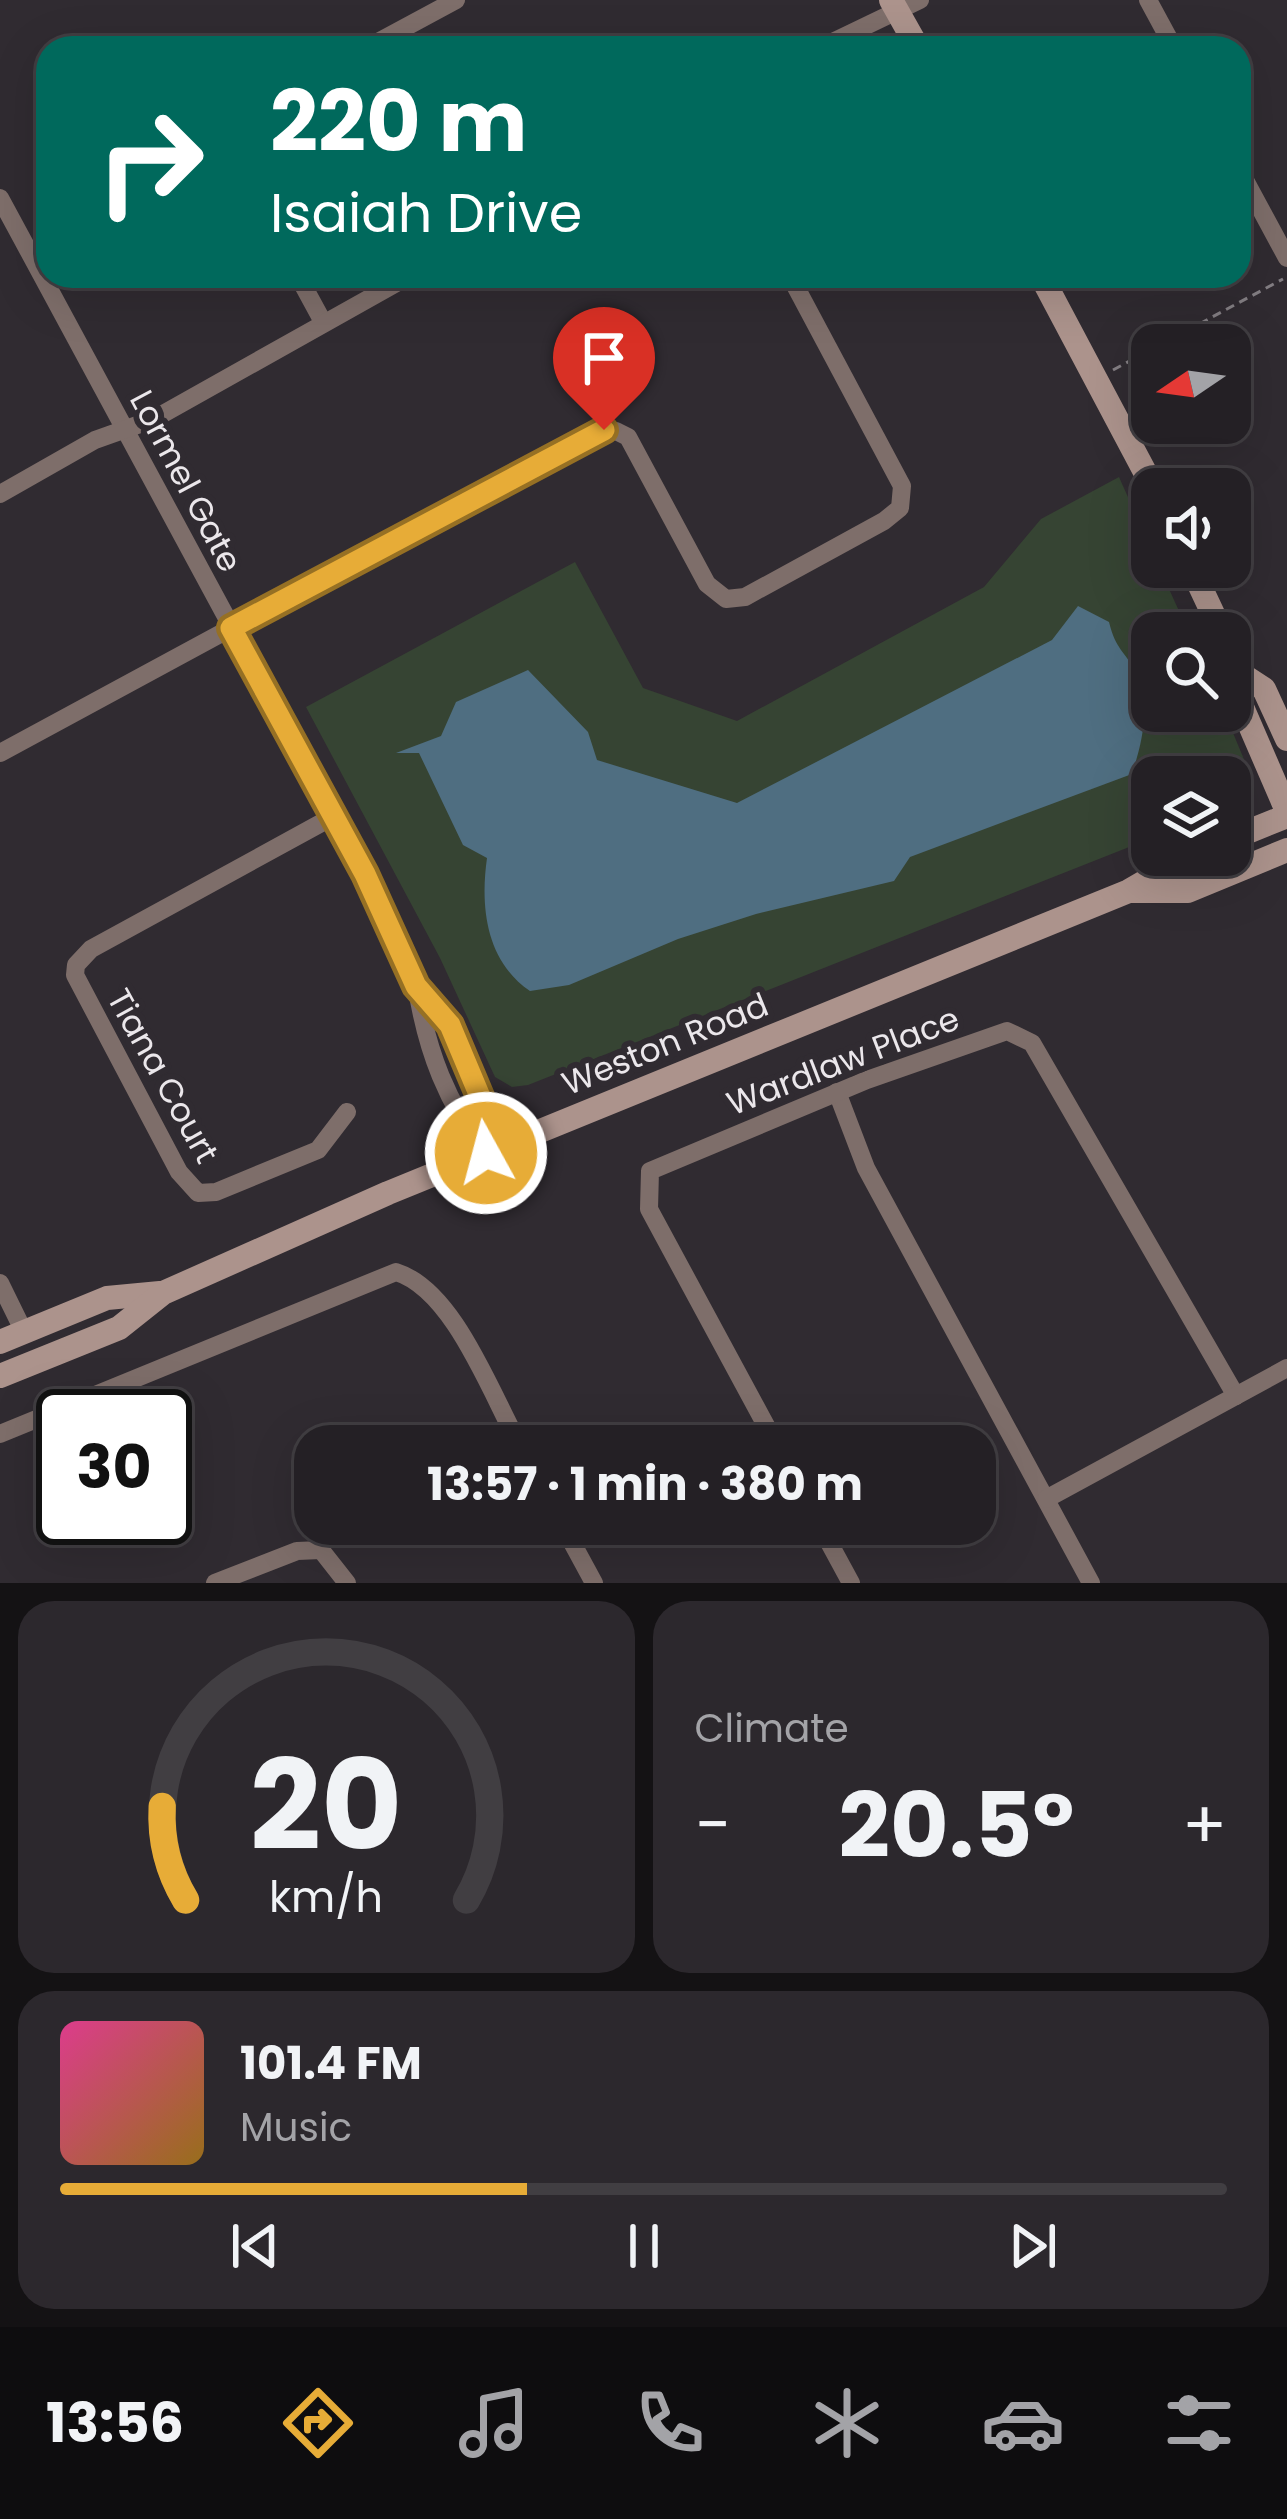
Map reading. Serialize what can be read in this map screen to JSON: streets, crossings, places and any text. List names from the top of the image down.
{
  "streets": {
    "main road": ["Weston Road"],
    "street": ["Lormel Gate", "Wardlaw Place", "Tiana Court"]
  },
  "crossings": [
    ["Lormel Gate", "Weston Road"],
    ["Lormel Gate", "Tiana Court"]
  ],
  "north": "left",
  "page": {
    "turn": ["220 m", "Isaiah Drive"],
    "limit": "30",
    "trip": "13:57 · 1 min · 380 m",
    "tile": "Climate",
    "heat": ["−", "20.5°", "+"],
    "song": ["101.4 FM", "Music"],
    "tabs": "13:56",
    "gauge": ["20", "km/h"]
  }
}
